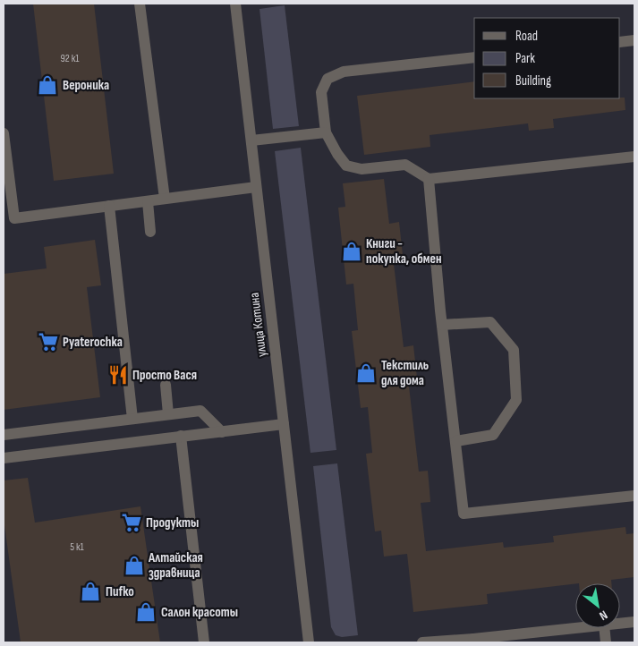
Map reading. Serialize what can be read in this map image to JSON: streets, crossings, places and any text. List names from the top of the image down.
{
  "streets": {
    "street": ["улица Котина"]
  },
  "places": {
    "shop": [
      "Вероника",
      "Книги - покупка, обмен",
      "Текстиль для дома",
      "Алтайская здравница",
      "Пиfко",
      "Салон красоты"
    ],
    "supermarket": ["Pyaterochka", "Продукты"],
    "restaurant": ["Просто Вася"]
  },
  "house_numbers": ["92 к1", "5 к1"],
  "legend": ["Road", "Park", "Building"],
  "north": "bottom right"
}
